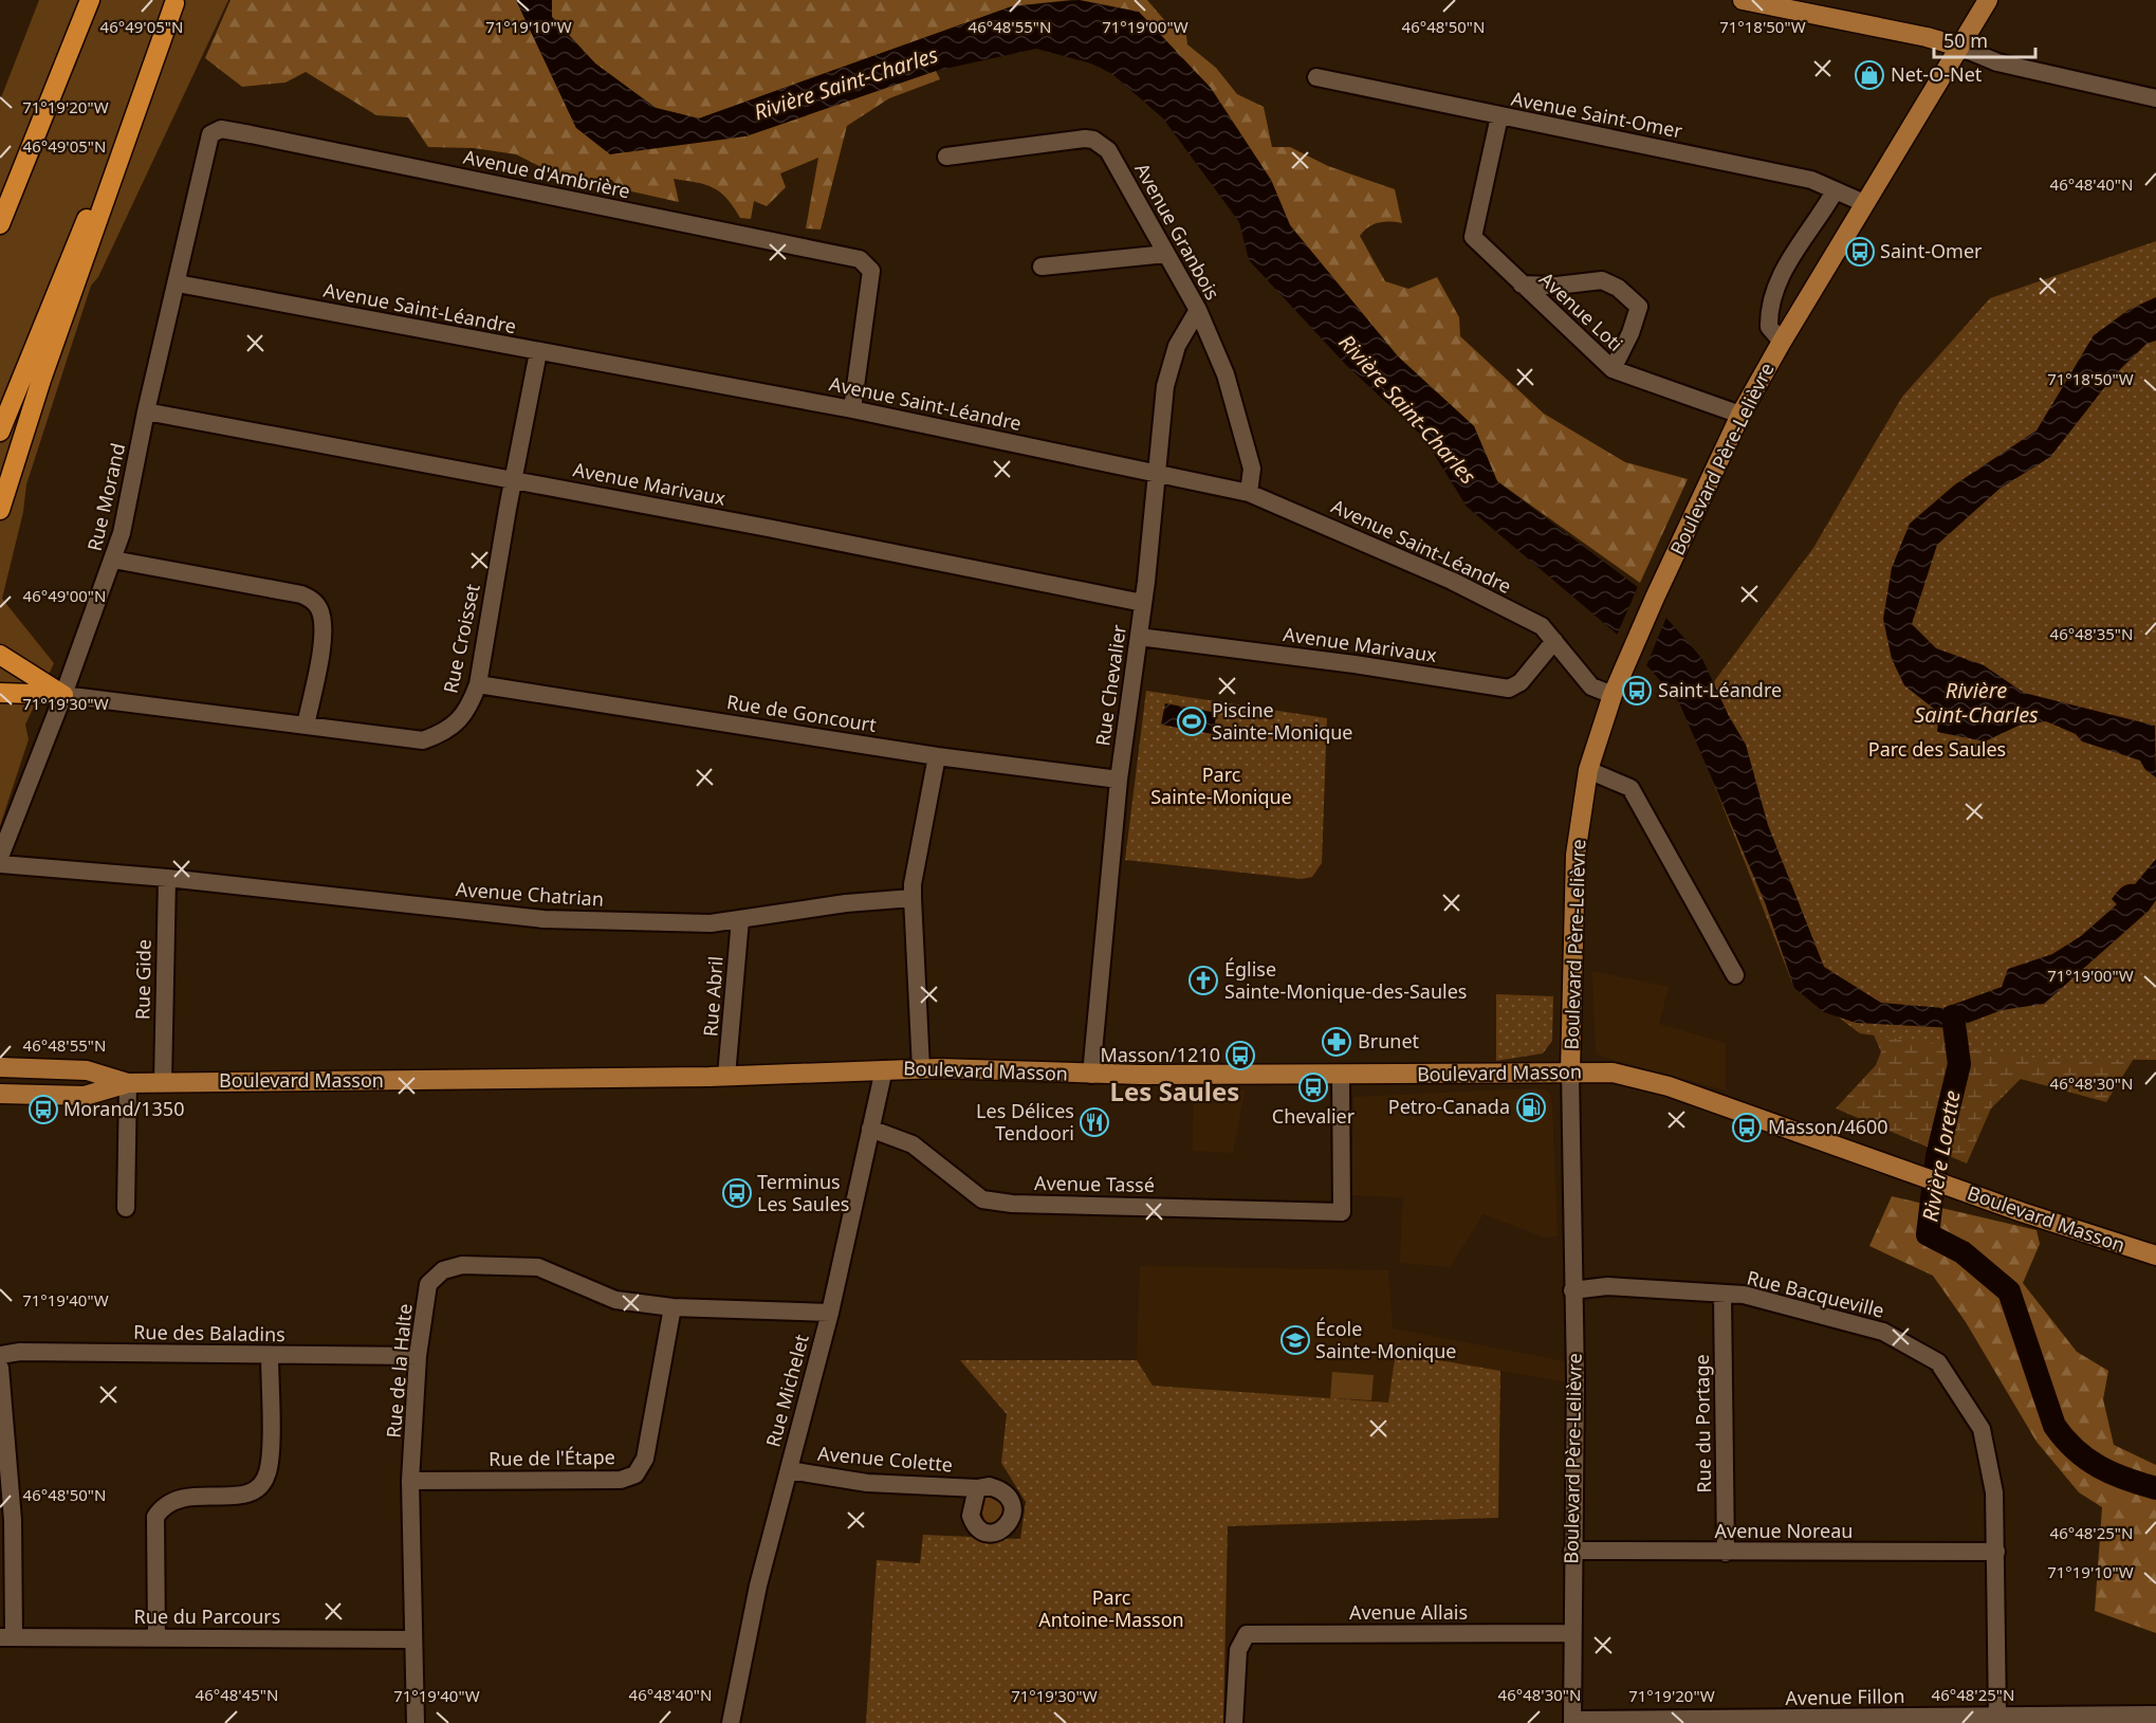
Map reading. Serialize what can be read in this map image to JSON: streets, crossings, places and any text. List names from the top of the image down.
{
  "streets": {
    "main road": ["Boulevard Père-Lelièvre", "Boulevard Masson"],
    "street": [
      "Avenue Saint-Omer",
      "Avenue d'Ambrière",
      "Avenue Granbois",
      "Avenue Saint-Léandre",
      "Avenue Loti",
      "Avenue Marivaux",
      "Rue Morand",
      "Rue Croisset",
      "Rue Chevalier",
      "Rue de Goncourt",
      "Avenue Chatrian",
      "Rue Gide",
      "Rue Abril",
      "Avenue Tassé",
      "Rue Bacqueville",
      "Rue des Baladins",
      "Rue de la Halte",
      "Rue Michelet",
      "Rue du Portage",
      "Rue de l'Étape",
      "Avenue Colette",
      "Avenue Noreau",
      "Avenue Allais",
      "Rue du Parcours",
      "Avenue Fillon"
    ]
  },
  "crossings": [
    ["Avenue Saint-Omer", "Avenue Loti"],
    ["Avenue Saint-Omer", "Boulevard Père-Lelièvre"],
    ["Avenue d'Ambrière", "Avenue Saint-Léandre"],
    ["Avenue d'Ambrière", "Rue Morand"],
    ["Avenue Granbois", "Avenue Saint-Léandre"],
    ["Avenue Granbois", "Rue Chevalier"],
    ["Avenue Saint-Léandre", "Boulevard Père-Lelièvre"],
    ["Avenue Saint-Léandre", "Avenue Marivaux"],
    ["Avenue Saint-Léandre", "Rue Morand"],
    ["Avenue Saint-Léandre", "Rue Croisset"],
    ["Avenue Saint-Léandre", "Rue Chevalier"],
    ["Avenue Loti", "Boulevard Père-Lelièvre"],
    ["Boulevard Père-Lelièvre", "Boulevard Masson"],
    ["Boulevard Père-Lelièvre", "Rue Bacqueville"],
    ["Boulevard Père-Lelièvre", "Avenue Noreau"],
    ["Boulevard Père-Lelièvre", "Avenue Allais"],
    ["Boulevard Père-Lelièvre", "Avenue Fillon"],
    ["Avenue Marivaux", "Rue Morand"],
    ["Avenue Marivaux", "Rue Croisset"],
    ["Avenue Marivaux", "Rue Chevalier"],
    ["Rue Morand", "Rue Croisset"],
    ["Rue Croisset", "Rue de Goncourt"],
    ["Rue Chevalier", "Rue de Goncourt"],
    ["Rue Chevalier", "Boulevard Masson"],
    ["Avenue Chatrian", "Rue Gide"],
    ["Avenue Chatrian", "Rue Abril"],
    ["Rue Gide", "Boulevard Masson"],
    ["Rue Abril", "Boulevard Masson"],
    ["Boulevard Masson", "Avenue Tassé"],
    ["Boulevard Masson", "Rue Michelet"],
    ["Avenue Tassé", "Rue Michelet"],
    ["Rue Bacqueville", "Rue du Portage"],
    ["Rue Bacqueville", "Avenue Noreau"],
    ["Rue Bacqueville", "Avenue Fillon"],
    ["Rue des Baladins", "Rue de la Halte"],
    ["Rue de la Halte", "Rue Michelet"],
    ["Rue de la Halte", "Rue de l'Étape"],
    ["Rue de la Halte", "Rue du Parcours"],
    ["Rue Michelet", "Avenue Colette"],
    ["Rue du Portage", "Avenue Noreau"]
  ],
  "districts": ["Les Saules"],
  "water": ["Rivière Saint-Charles", "Rivière Lorette"],
  "parks": ["Parc des Saules", "Parc Sainte-Monique", "Parc Antoine-Masson"],
  "places": {
    "shop": ["Net-O-Net"],
    "bus stop": [
      "Saint-Omer",
      "Saint-Léandre",
      "Masson/1210",
      "Chevalier",
      "Morand/1350",
      "Masson/4600",
      "Terminus Les Saules"
    ],
    "sports": ["Piscine Sainte-Monique"],
    "church": ["Église Sainte-Monique-des-Saules"],
    "pharmacy": ["Brunet"],
    "fuel station": ["Petro-Canada"],
    "restaurant": ["Les Délices Tendoori"],
    "school or university": ["École Sainte-Monique"]
  },
  "scale_bar": "50 m",
  "coordinates": [
    "71°19'10\"W",
    "71°19'00\"W",
    "71°18'50\"W",
    "46°49'05\"N",
    "46°48'55\"N",
    "46°48'50\"N",
    "71°19'20\"W",
    "46°48'40\"N",
    "46°49'00\"N",
    "46°48'35\"N",
    "71°19'30\"W",
    "46°48'30\"N",
    "71°19'40\"W",
    "46°48'25\"N",
    "46°48'45\"N"
  ]
}
